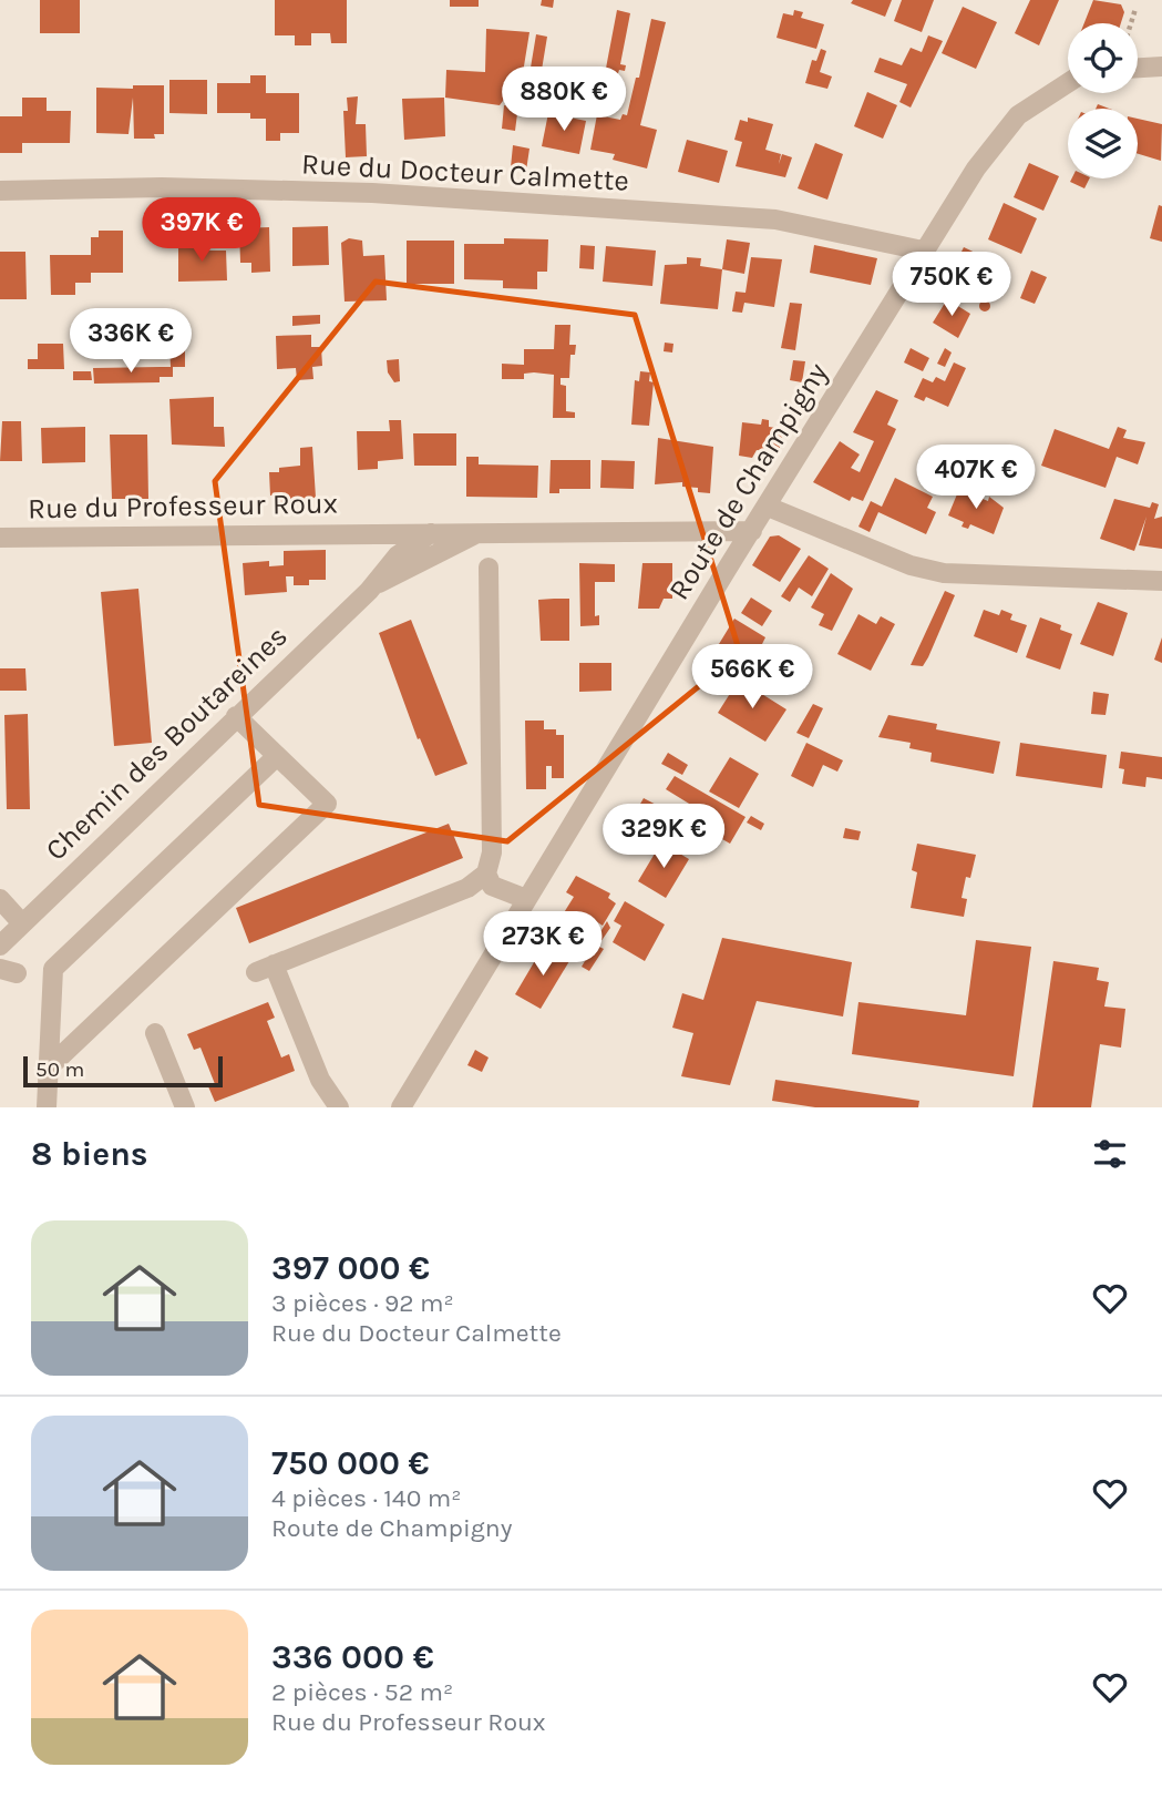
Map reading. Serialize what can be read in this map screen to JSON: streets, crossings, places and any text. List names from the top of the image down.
{
  "streets": {
    "street": [
      "Rue du Docteur Calmette",
      "Route de Champigny",
      "Rue du Professeur Roux",
      "Chemin des Boutareines"
    ]
  },
  "crossings": [
    ["Rue du Docteur Calmette", "Route de Champigny"],
    ["Route de Champigny", "Rue du Professeur Roux"],
    ["Rue du Professeur Roux", "Chemin des Boutareines"]
  ],
  "scale_bar": "50 m",
  "page": {
    "price": [
      "880K €",
      "397K €",
      "750K €",
      "336K €",
      "407K €",
      "566K €",
      "329K €",
      "273K €"
    ],
    "scale": "50 m",
    "heading": "8 biens",
    "list": [
      {
        "name": "397 000 €",
        "note": "3 pièces · 92 m² · Rue du Docteur Calmette"
      },
      {
        "name": "750 000 €",
        "note": "4 pièces · 140 m² · Route de Champigny"
      },
      {
        "name": "336 000 €",
        "note": "2 pièces · 52 m² · Rue du Professeur Roux"
      }
    ]
  }
}
